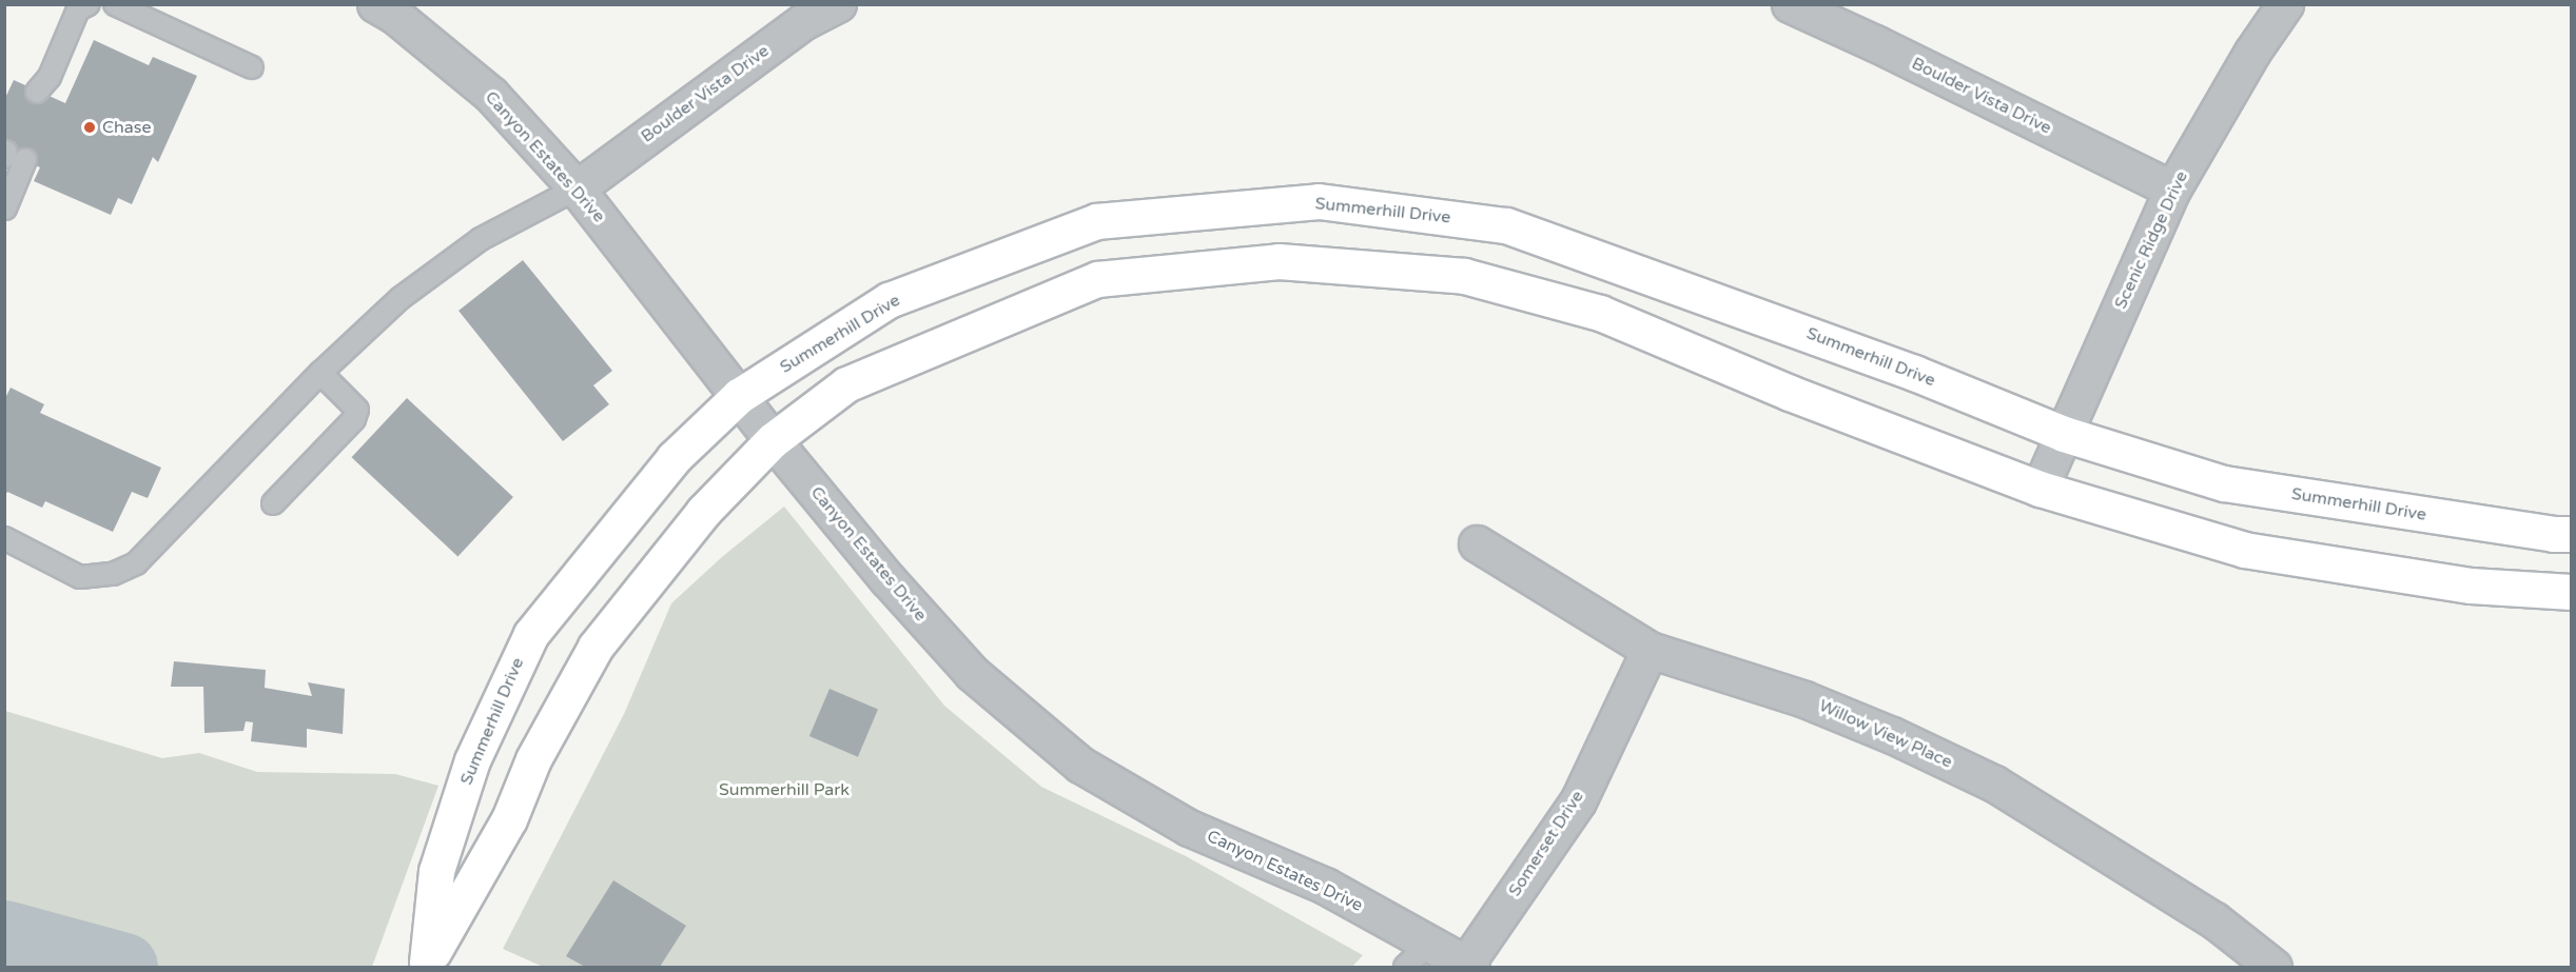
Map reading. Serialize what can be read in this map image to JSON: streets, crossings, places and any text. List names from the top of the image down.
{
  "streets": {
    "main road": ["Summerhill Drive"],
    "street": [
      "Boulder Vista Drive",
      "Canyon Estates Drive",
      "Scenic Ridge Drive",
      "Willow View Place",
      "Somerset Drive"
    ]
  },
  "crossings": [
    ["Boulder Vista Drive", "Canyon Estates Drive"],
    ["Boulder Vista Drive", "Scenic Ridge Drive"],
    ["Canyon Estates Drive", "Summerhill Drive"],
    ["Canyon Estates Drive", "Somerset Drive"],
    ["Summerhill Drive", "Scenic Ridge Drive"],
    ["Willow View Place", "Somerset Drive"]
  ],
  "parks": ["Summerhill Park"],
  "places": ["Chase"]
}
